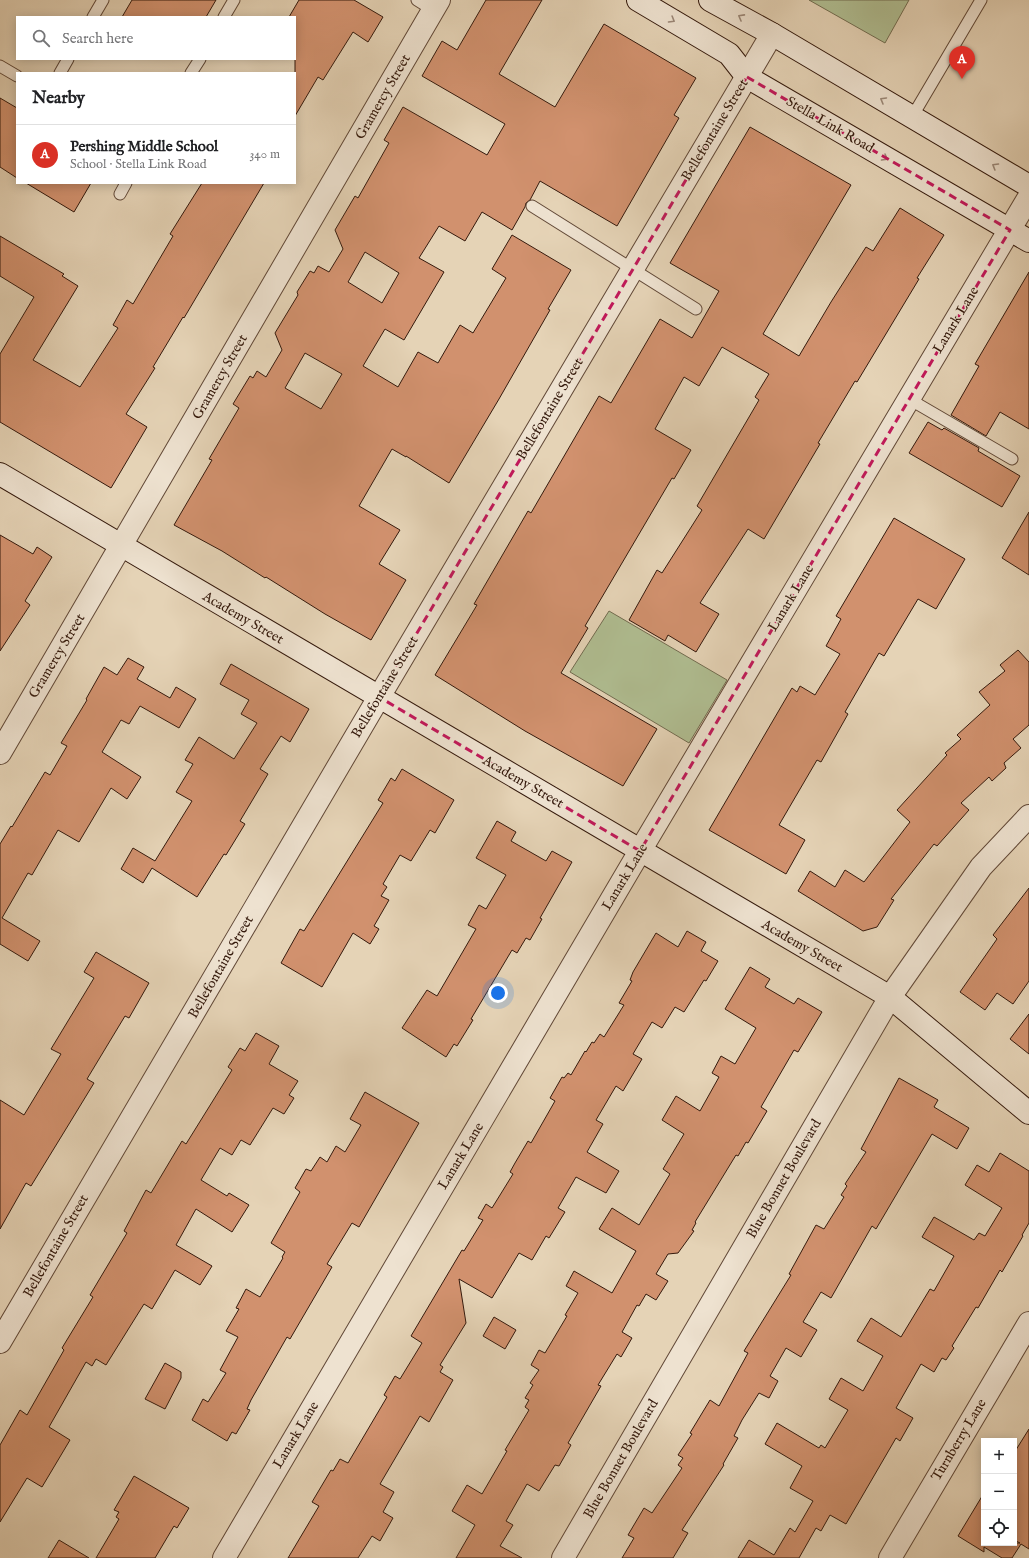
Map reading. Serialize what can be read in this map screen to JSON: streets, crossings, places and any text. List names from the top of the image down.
{
  "streets": {
    "street": [
      "Gramercy Street",
      "Stella Link Road",
      "Bellefontaine Street",
      "Lanark Lane",
      "Academy Street",
      "Blue Bonnet Boulevard",
      "Turnberry Lane"
    ]
  },
  "crossings": [
    ["Gramercy Street", "Academy Street"],
    ["Stella Link Road", "Bellefontaine Street"],
    ["Stella Link Road", "Lanark Lane"],
    ["Bellefontaine Street", "Academy Street"],
    ["Lanark Lane", "Academy Street"],
    ["Academy Street", "Blue Bonnet Boulevard"]
  ],
  "page": {
    "search": "Search here",
    "pins": "A",
    "heading": "Nearby",
    "list": [
      {
        "mark": "A",
        "name": "Pershing Middle School",
        "note": "School · Stella Link Road",
        "value": "340 m"
      }
    ],
    "map_buttons": ["+", "−"]
  }
}
